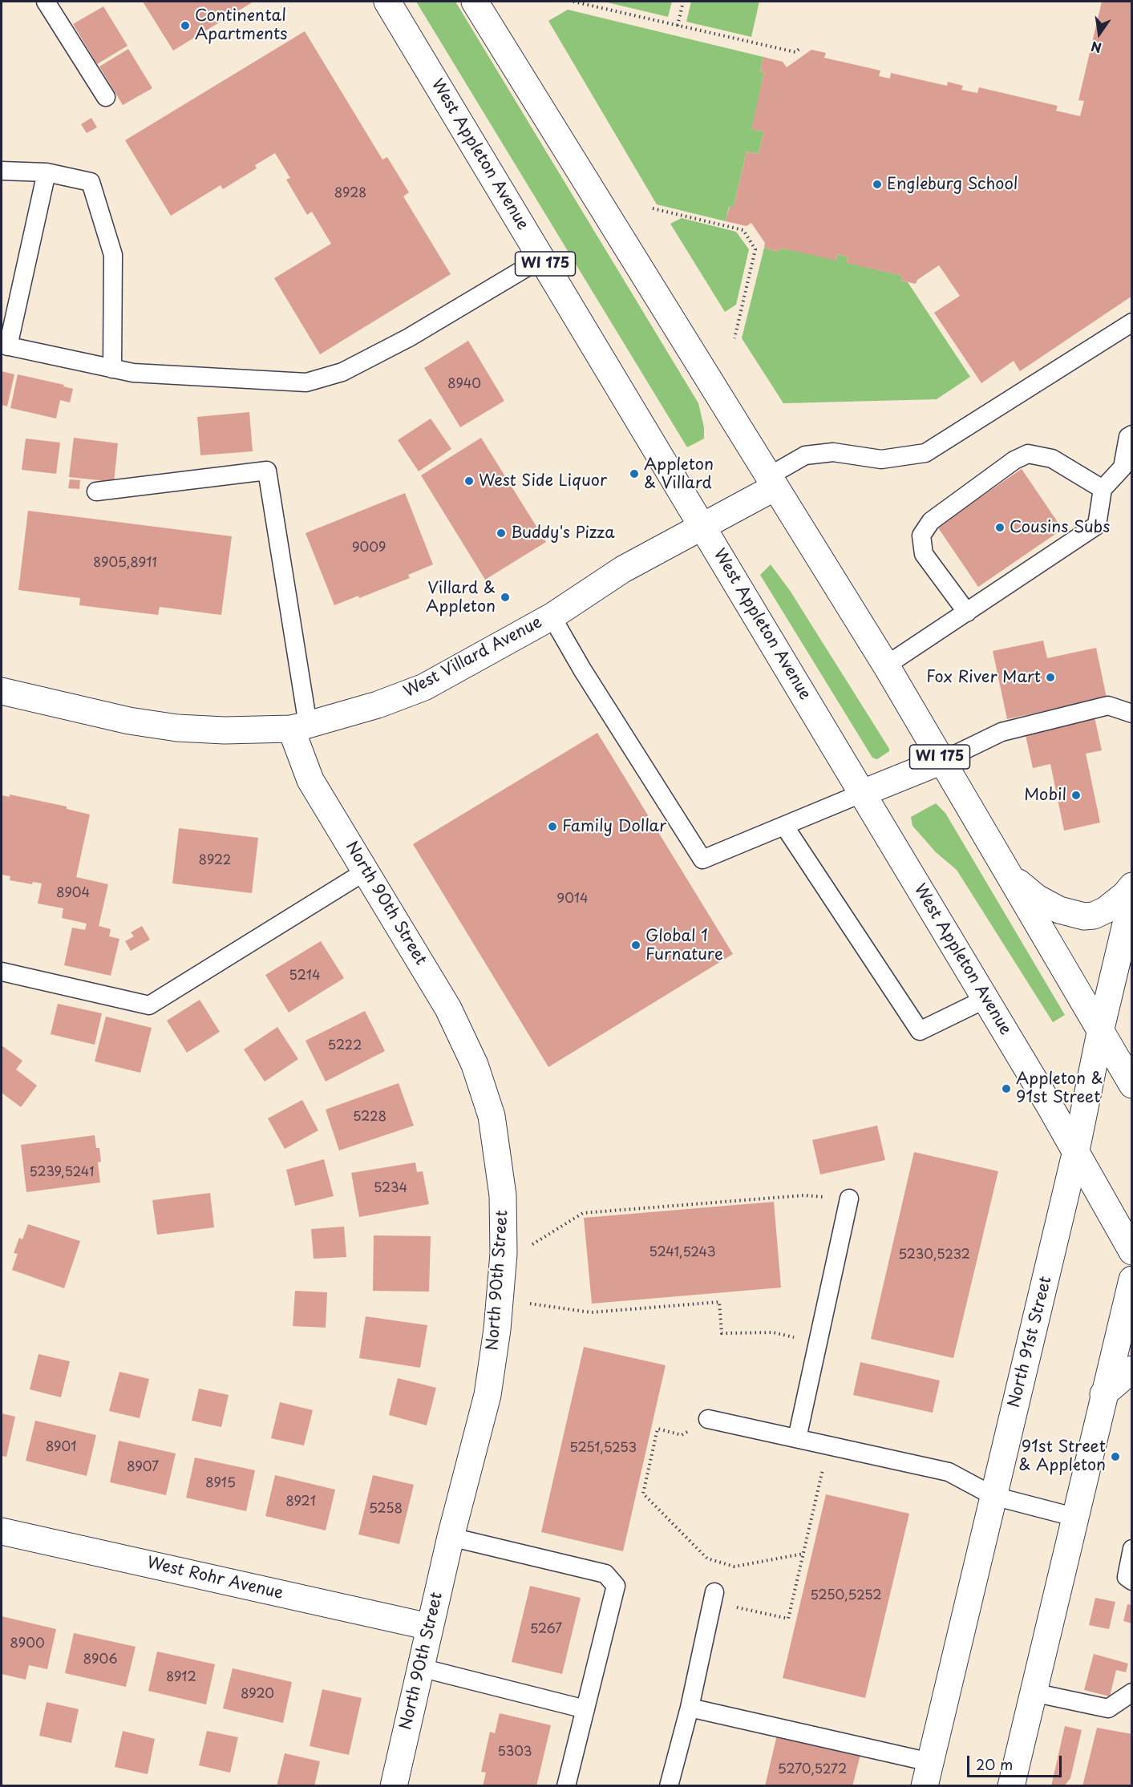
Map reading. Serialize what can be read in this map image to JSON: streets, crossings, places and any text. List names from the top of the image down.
{
  "streets": {
    "main road": [
      "West Appleton Avenue",
      "WI 175",
      "West Villard Avenue",
      "North 90th Street",
      "North 91st Street",
      "West Rohr Avenue"
    ]
  },
  "crossings": [
    ["West Appleton Avenue", "West Villard Avenue"],
    ["West Appleton Avenue", "North 91st Street"],
    ["WI 175", "West Villard Avenue"],
    ["WI 175", "North 91st Street"],
    ["West Villard Avenue", "North 90th Street"],
    ["North 90th Street", "West Rohr Avenue"]
  ],
  "places": [
    "Continental Apartments",
    "Engleburg School",
    "Appleton & Villard",
    "West Side Liquor",
    "Cousins Subs",
    "Buddy's Pizza",
    "Villard & Appleton",
    "Fox River Mart",
    "Mobil",
    "Family Dollar",
    "Global 1 Furnature",
    "Appleton & 91st Street",
    "91st Street & Appleton"
  ],
  "house_numbers": [
    "8928",
    "8940",
    "9009",
    "8905,8911",
    "8922",
    "8904",
    "9014",
    "5214",
    "5222",
    "5228",
    "5239,5241",
    "5234",
    "5241,5243",
    "5230,5232",
    "8901",
    "5251,5253",
    "8907",
    "8915",
    "8921",
    "5258",
    "5250,5252",
    "5267",
    "8900",
    "8906",
    "8912",
    "8920",
    "5303",
    "5270,5272"
  ],
  "scale_bar": "20 m",
  "north": "bottom"
}
